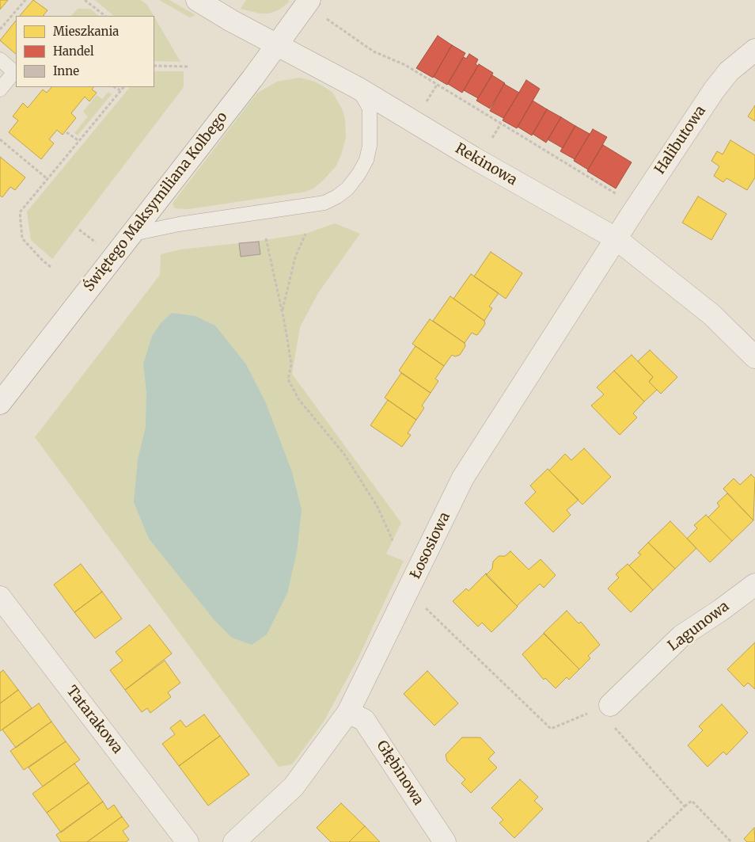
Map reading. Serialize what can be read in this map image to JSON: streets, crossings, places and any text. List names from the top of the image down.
{
  "streets": {
    "street": [
      "Halibutowa",
      "Rekinowa",
      "Świętego Maksymiliana Kolbego",
      "Łososiowa",
      "Lagunowa",
      "Tatarakowa",
      "Głębinowa"
    ]
  },
  "crossings": [
    ["Halibutowa", "Rekinowa"],
    ["Halibutowa", "Łososiowa"],
    ["Rekinowa", "Świętego Maksymiliana Kolbego"],
    ["Rekinowa", "Łososiowa"],
    ["Łososiowa", "Głębinowa"]
  ],
  "legend": ["Mieszkania", "Handel", "Inne"]
}
